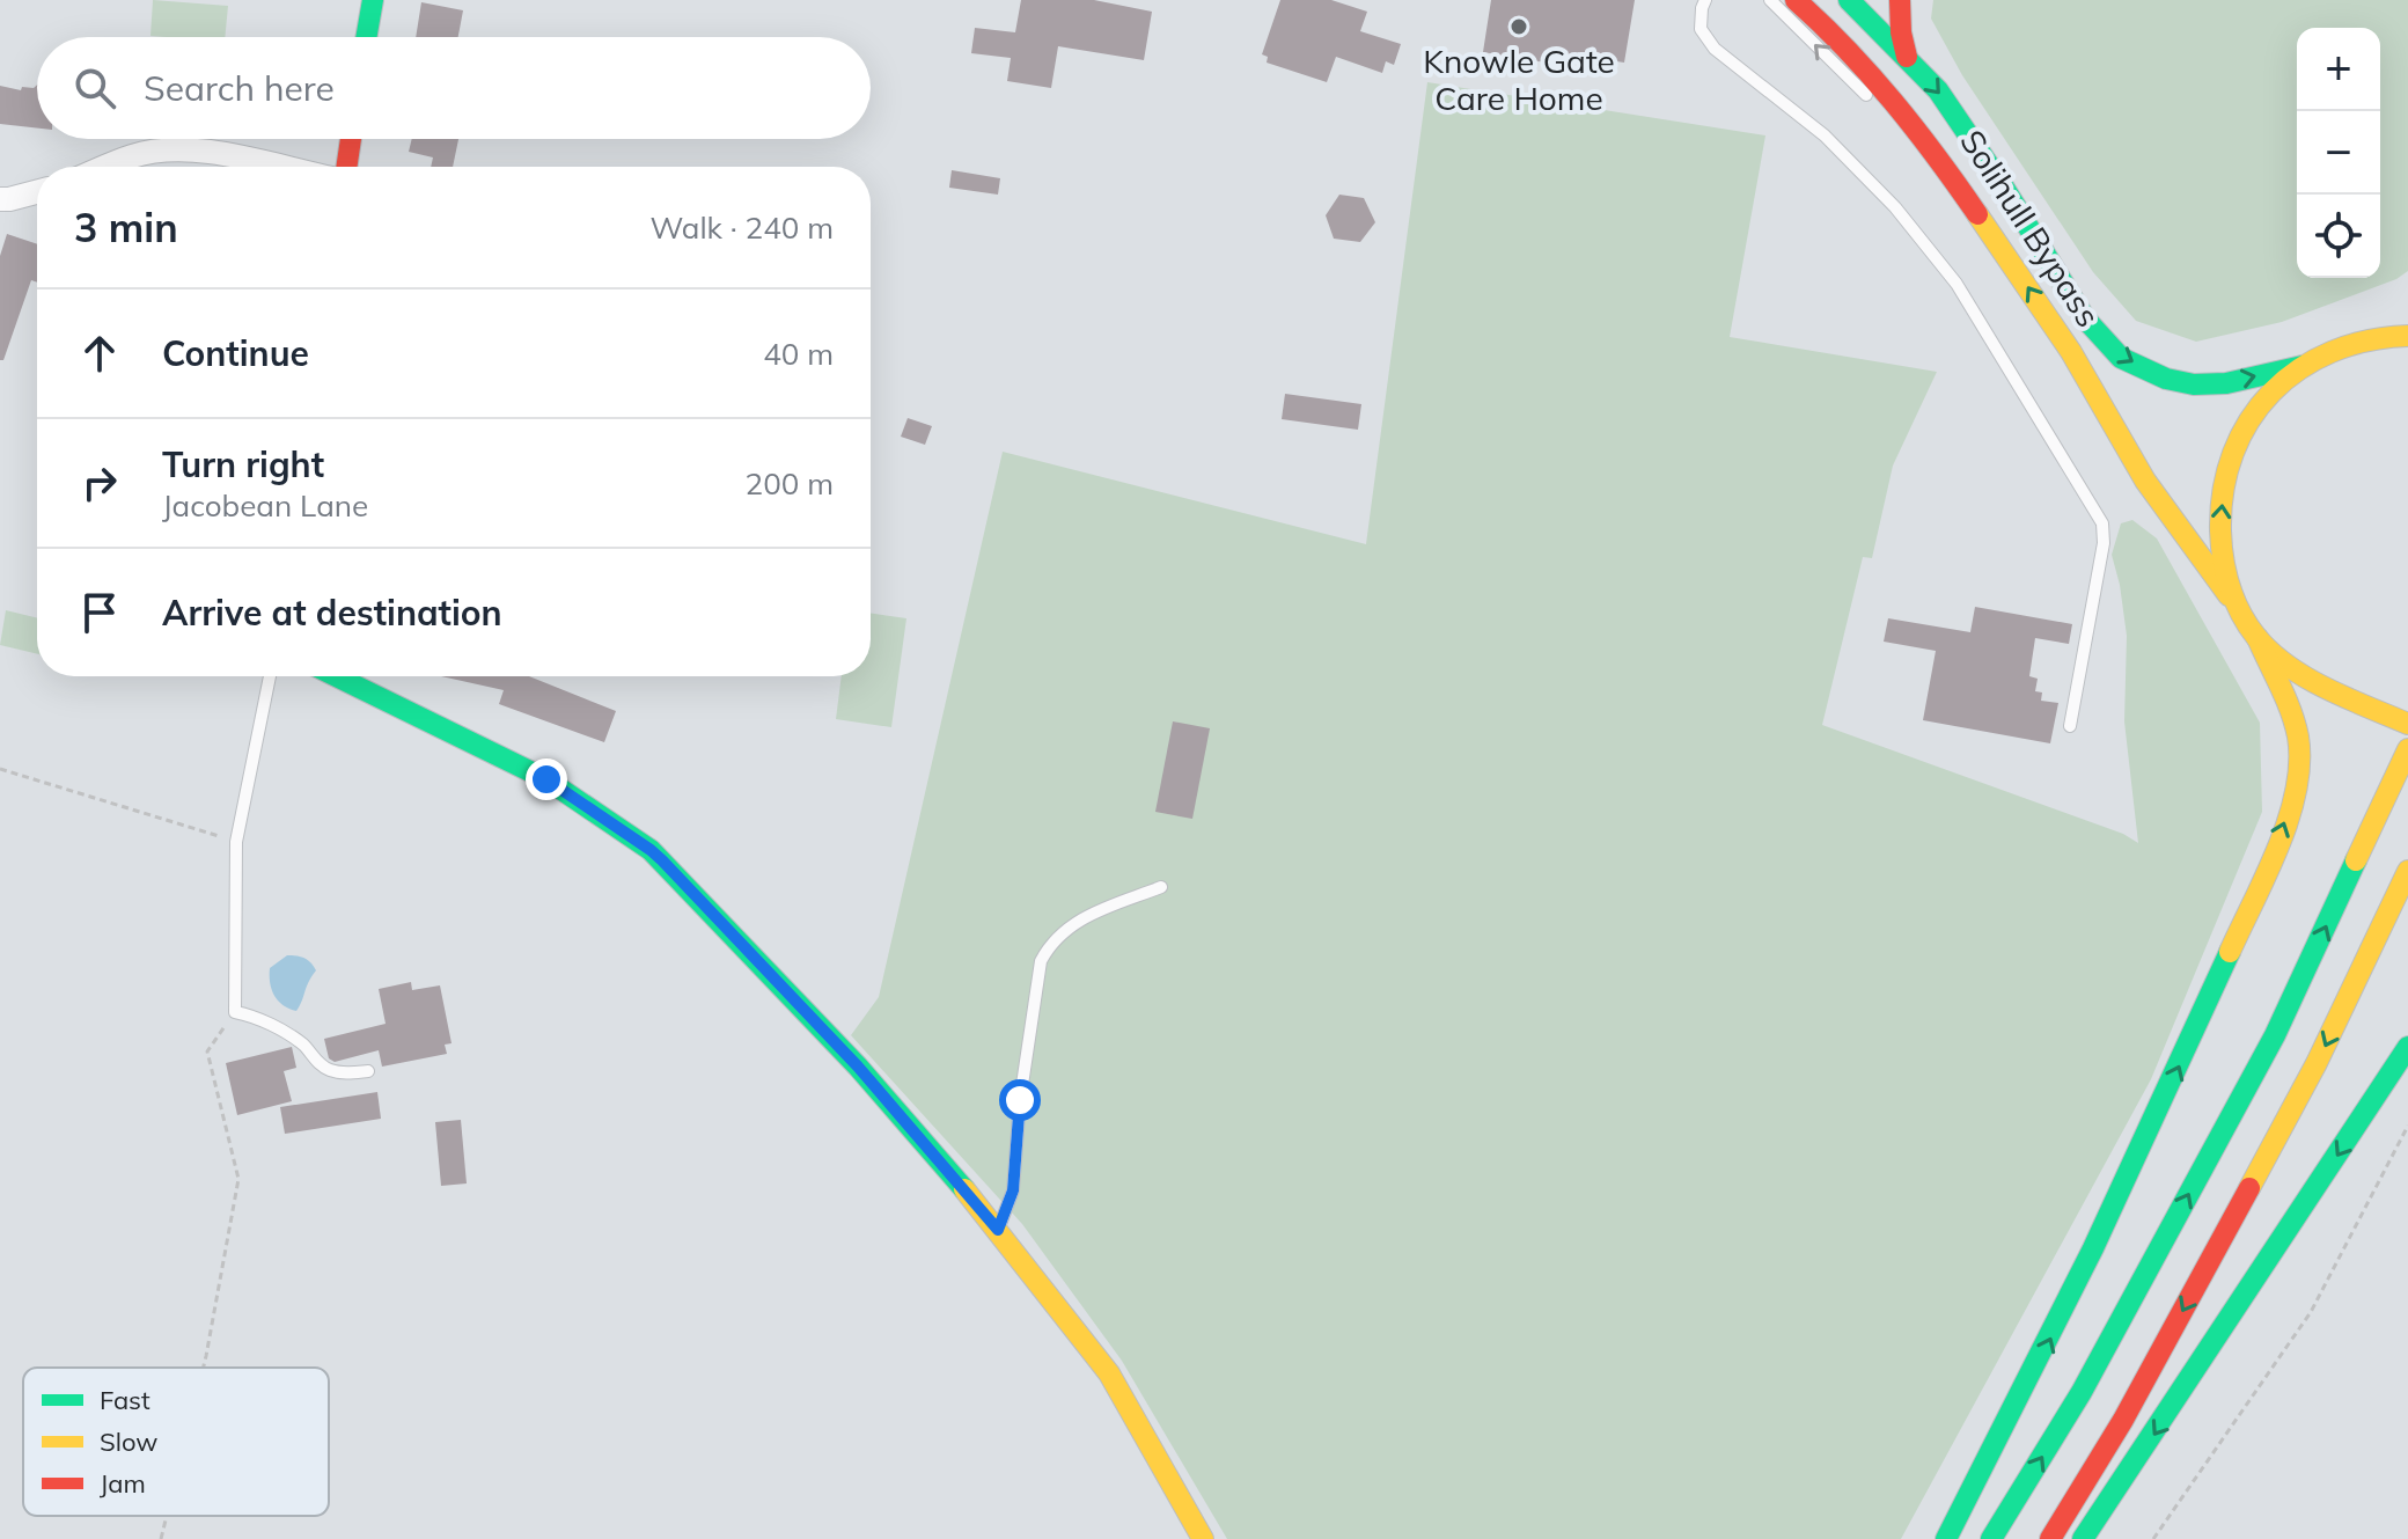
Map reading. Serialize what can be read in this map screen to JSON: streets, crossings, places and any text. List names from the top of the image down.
{
  "streets": {
    "main road": ["Solihull Bypass"]
  },
  "places": ["Knowle Gate Care Home"],
  "legend": ["Fast", "Slow", "Jam"],
  "page": {
    "map_buttons": ["+", "−"],
    "search": "Search here",
    "heading": ["3 min", "Walk · 240 m"],
    "list": [
      ["Continue", "40 m"],
      ["Turn right", "Jacobean Lane", "200 m"],
      "Arrive at destination"
    ]
  }
}
